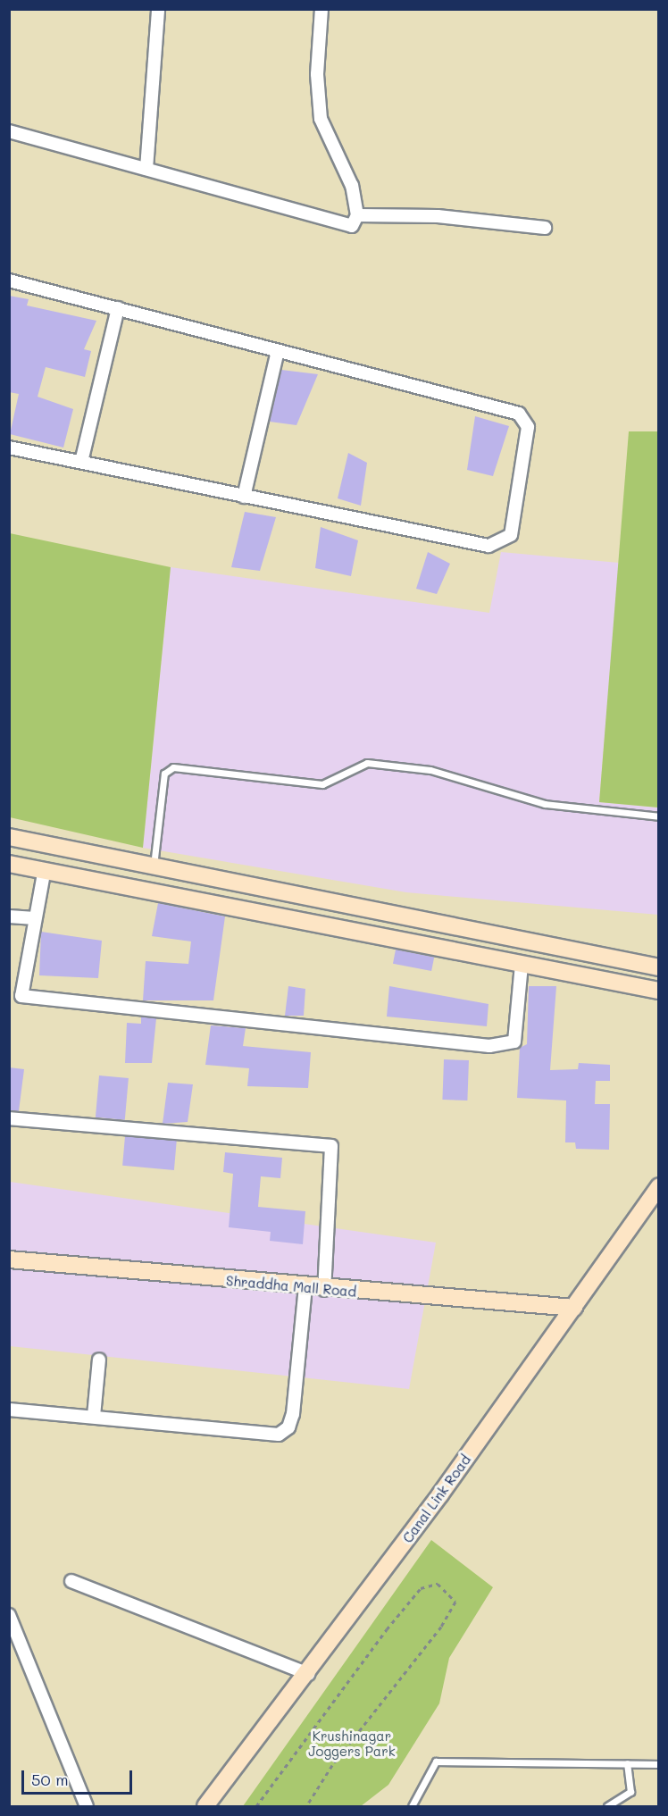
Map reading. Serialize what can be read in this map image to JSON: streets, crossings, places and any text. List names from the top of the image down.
{
  "streets": {
    "street": ["Shraddha Mall Road", "Canal Link Road"]
  },
  "crossings": [
    ["Shraddha Mall Road", "Canal Link Road"]
  ],
  "parks": ["Krushinagar Joggers Park"],
  "scale_bar": "50 m"
}
